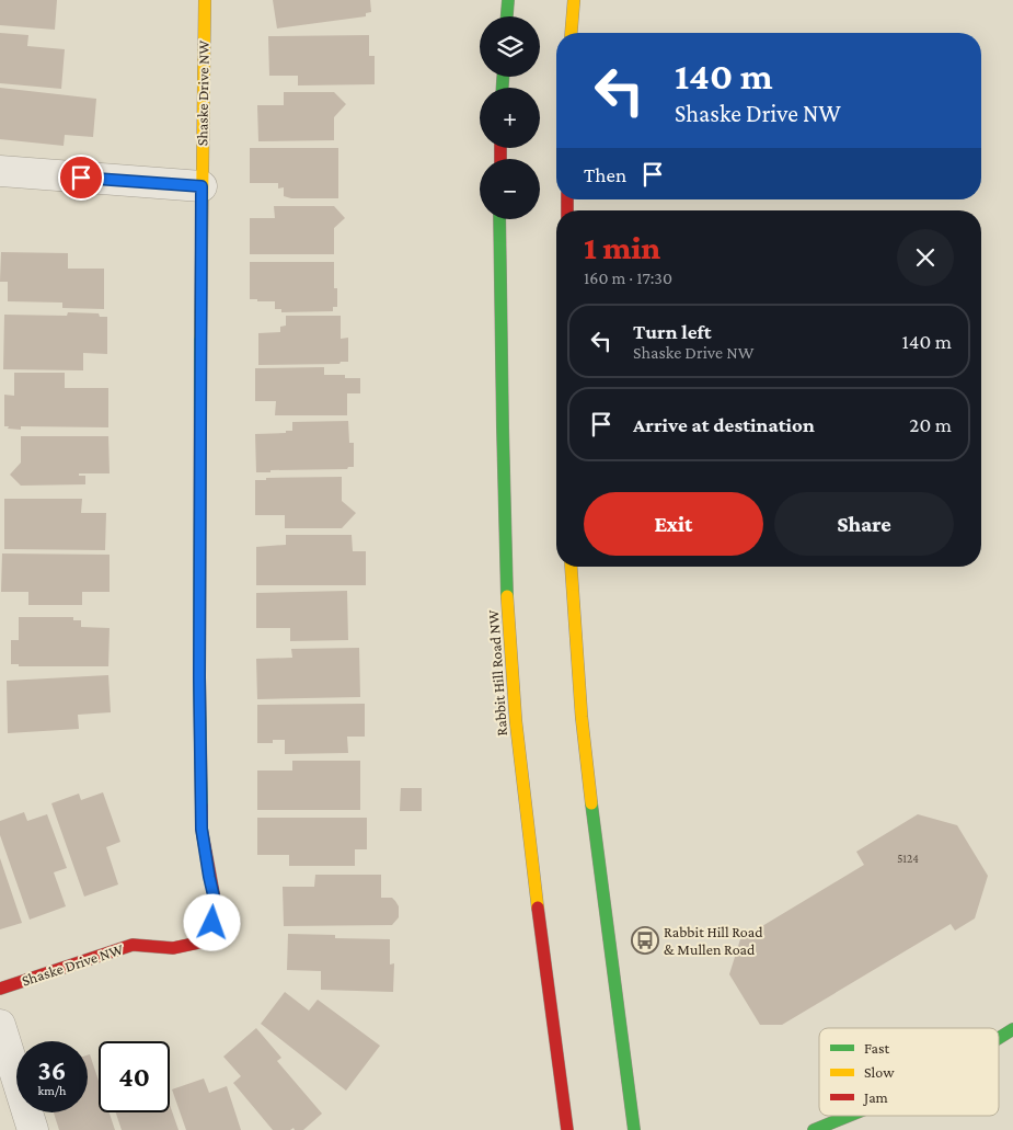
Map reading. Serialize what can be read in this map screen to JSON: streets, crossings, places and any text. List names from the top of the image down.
{
  "streets": {
    "main road": ["Shaske Drive NW", "Rabbit Hill Road NW"]
  },
  "places": {
    "bus stop": ["Rabbit Hill Road & Mullen Road"]
  },
  "house_numbers": ["5124"],
  "legend": ["Fast", "Slow", "Jam"],
  "page": {
    "map_buttons": ["+", "−"],
    "turn": ["140 m", "Shaske Drive NW"],
    "then": "Then",
    "heading": ["1 min", "160 m · 17:30"],
    "list": [
      {
        "name": "Turn left",
        "note": "Shaske Drive NW",
        "value": "140 m"
      },
      {
        "name": "Arrive at destination",
        "value": "20 m"
      }
    ],
    "buttons": ["Exit", "Share"],
    "speed": "36 km/h",
    "limit": "40"
  }
}
